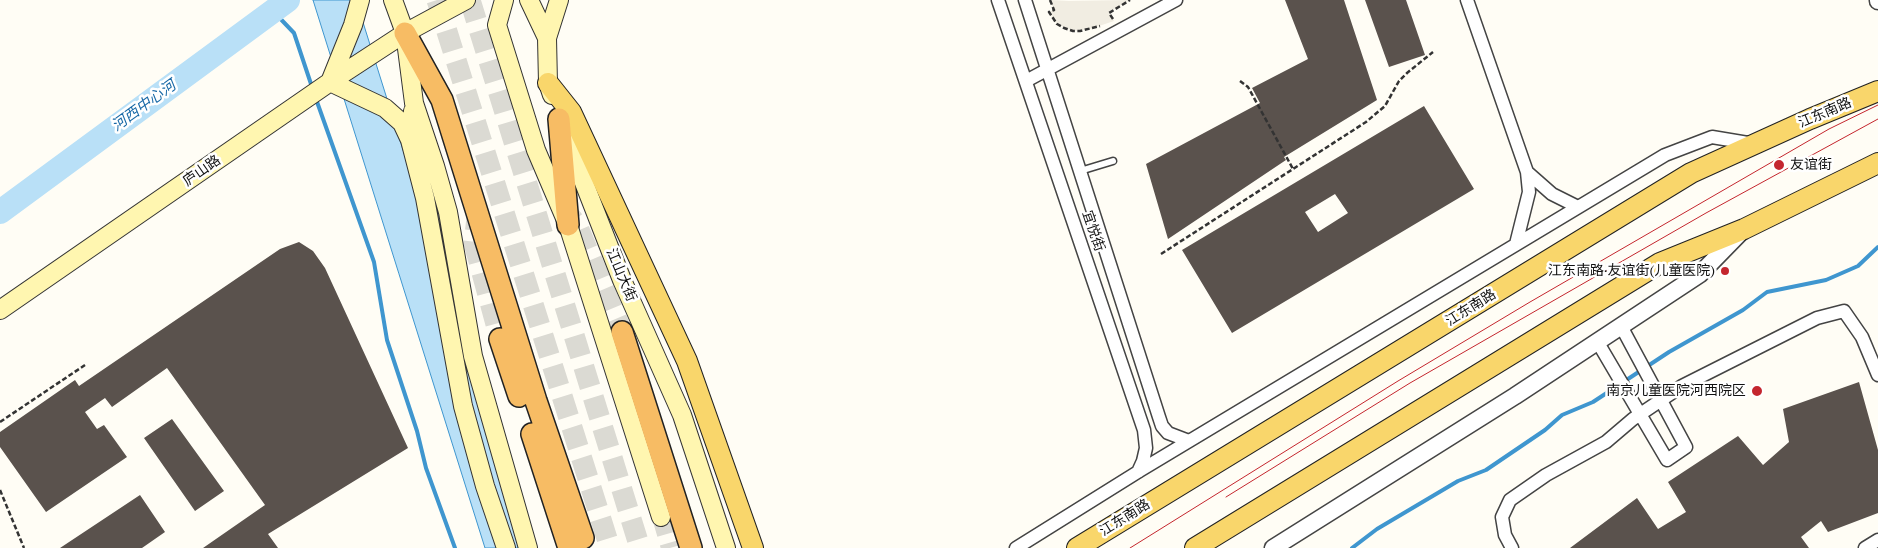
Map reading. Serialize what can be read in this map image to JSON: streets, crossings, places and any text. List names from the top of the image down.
{
  "streets": {
    "main road": ["江东南路", "庐山路", "江山大街"],
    "street": ["宜悦街"]
  },
  "water": ["河西中心河"],
  "places": ["友谊街", "江东南路·友谊街(儿童医院)", "南京儿童医院河西院区"]
}
